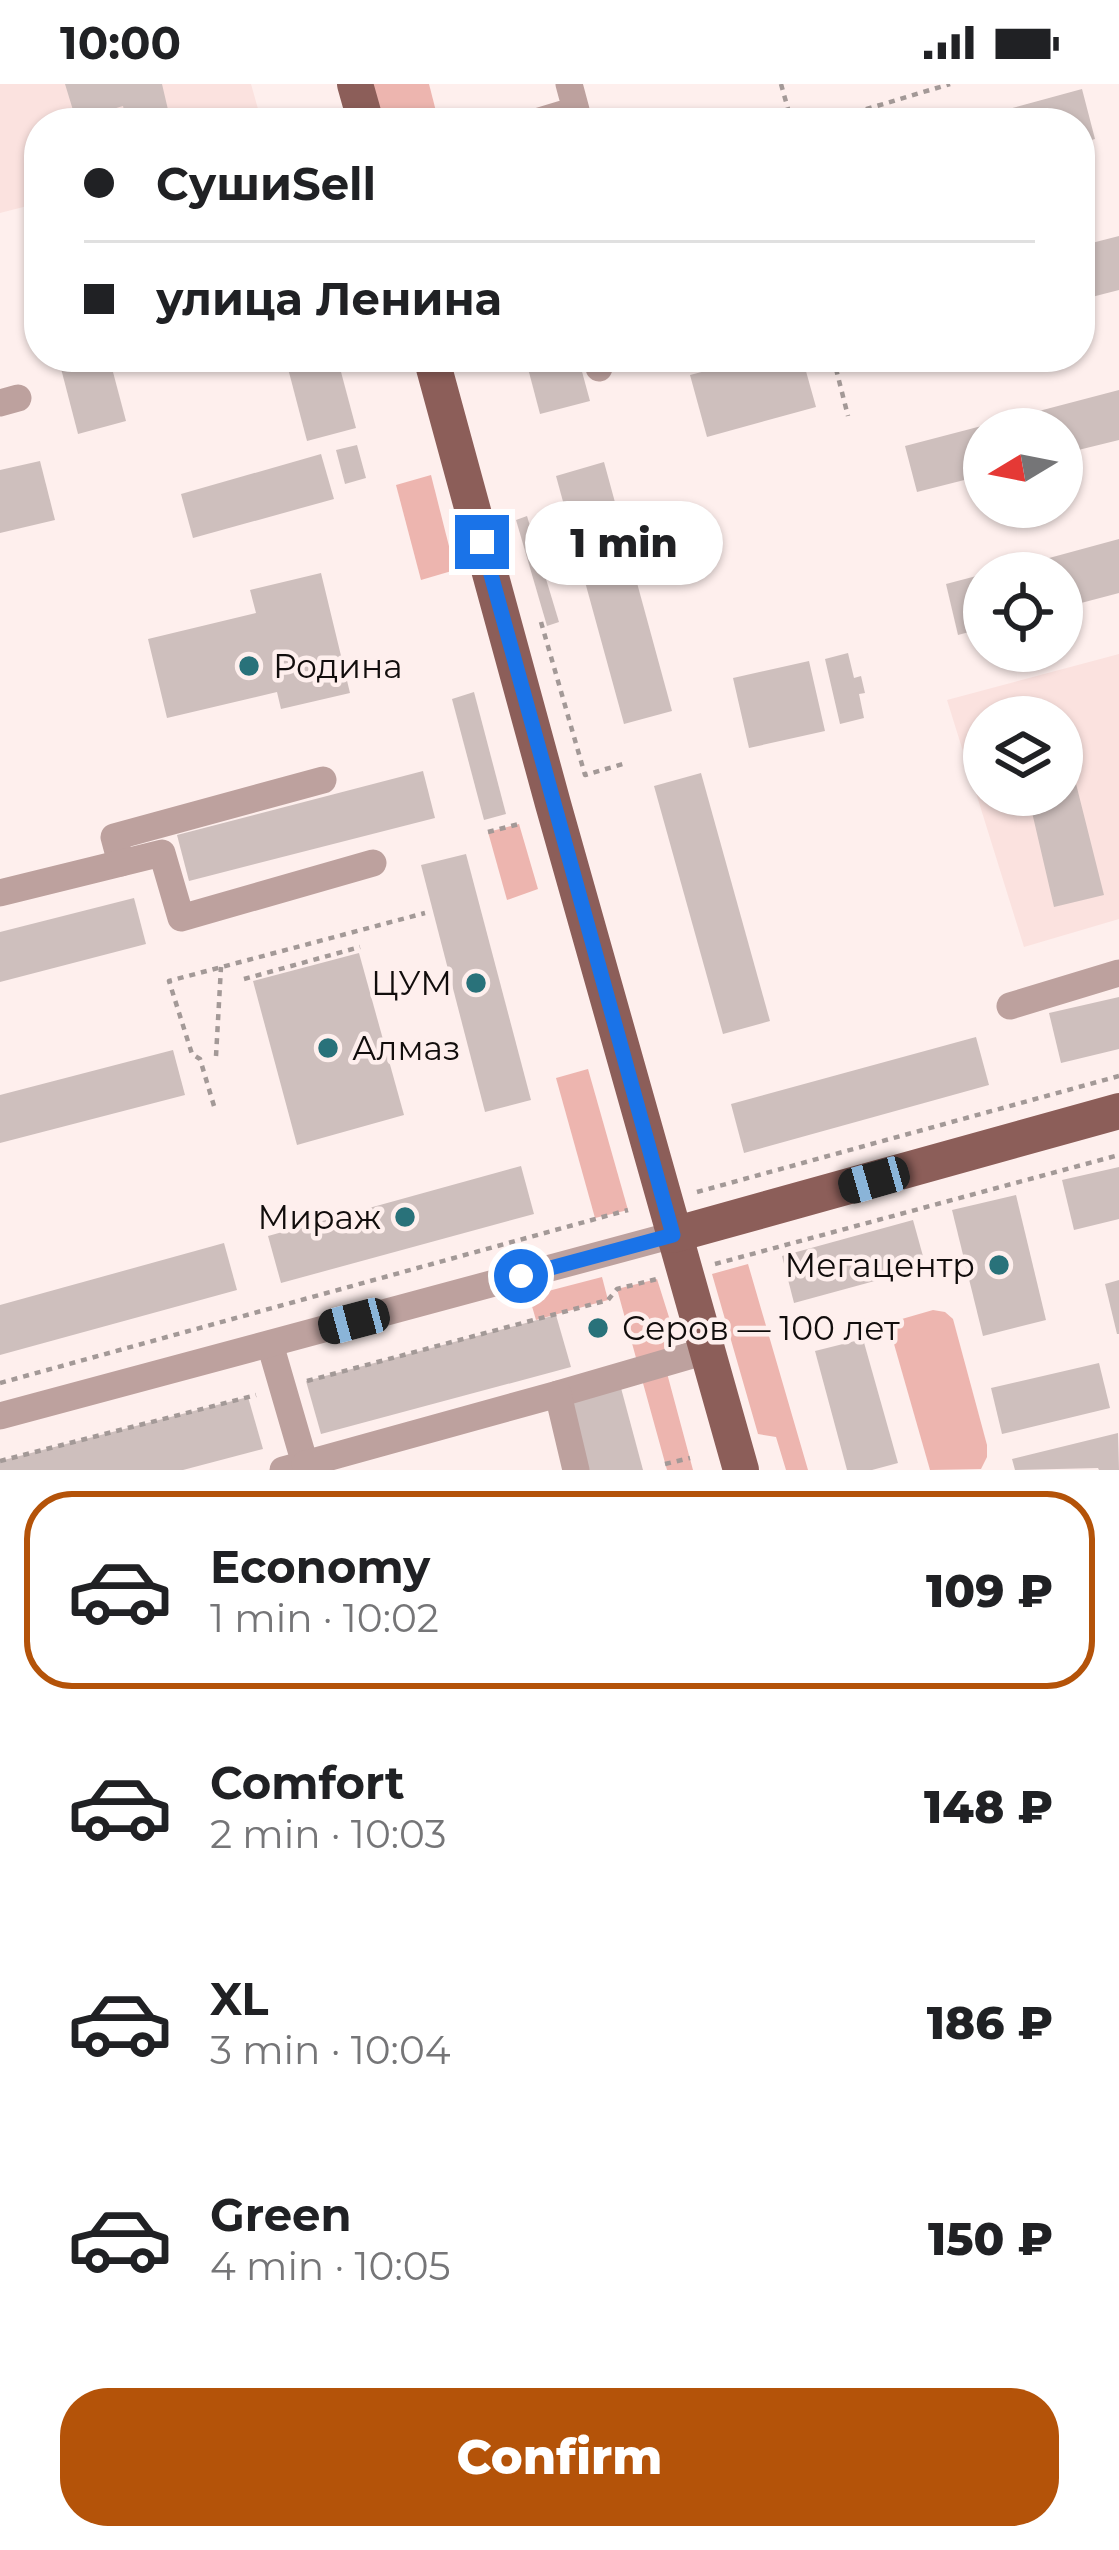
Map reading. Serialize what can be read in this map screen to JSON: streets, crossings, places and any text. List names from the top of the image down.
{
  "places": [
    "Родина",
    "ЦУМ",
    "Алмаз",
    "Мираж",
    "Мегацентр",
    "Серов — 100 лет"
  ],
  "north": "left",
  "page": {
    "status": "10:00",
    "banner": ["СушиSell", "улица Ленина"],
    "bubble": "1 min",
    "list": [
      {
        "name": "Economy",
        "note": "1 min · 10:02",
        "value": "109 ₽"
      },
      {
        "name": "Comfort",
        "note": "2 min · 10:03",
        "value": "148 ₽"
      },
      {
        "name": "XL",
        "note": "3 min · 10:04",
        "value": "186 ₽"
      },
      {
        "name": "Green",
        "note": "4 min · 10:05",
        "value": "150 ₽"
      }
    ],
    "buttons": "Confirm"
  }
}
